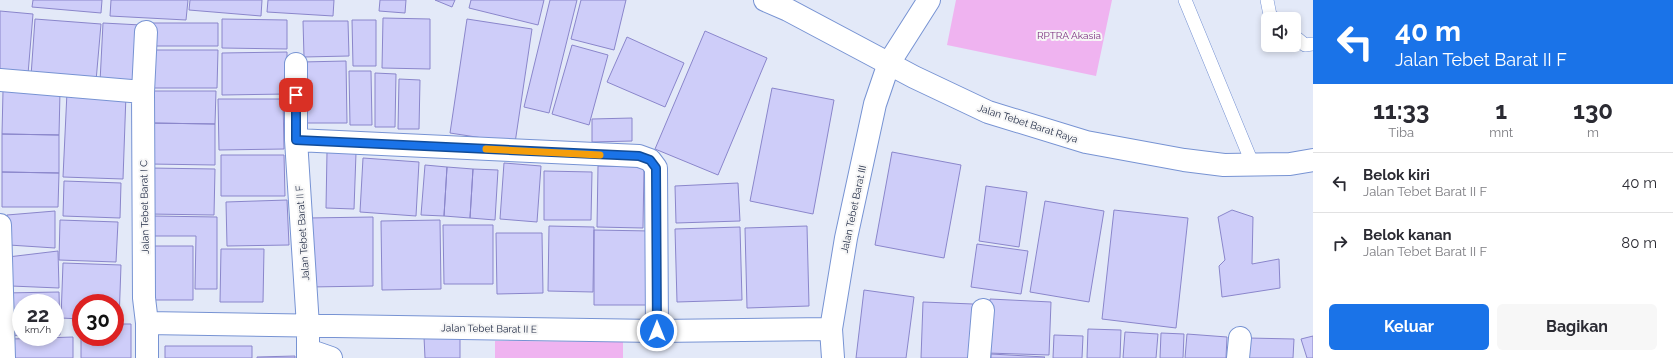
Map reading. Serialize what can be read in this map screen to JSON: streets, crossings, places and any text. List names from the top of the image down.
{
  "streets": {
    "street": [
      "Jalan Tebet Barat Raya",
      "Jalan Tebet Barat I C",
      "Jalan Tebet Barat III",
      "Jalan Tebet Barat II F",
      "Jalan Tebet Barat II E"
    ]
  },
  "crossings": [
    ["Jalan Tebet Barat Raya", "Jalan Tebet Barat III"],
    ["Jalan Tebet Barat I C", "Jalan Tebet Barat II E"],
    ["Jalan Tebet Barat III", "Jalan Tebet Barat II E"],
    ["Jalan Tebet Barat II F", "Jalan Tebet Barat II E"]
  ],
  "parks": ["RPTRA Akasia"],
  "page": {
    "turn": ["40 m", "Jalan Tebet Barat II F"],
    "eta": [
      "11:33",
      "Tiba",
      "1",
      "mnt",
      "130",
      "m"
    ],
    "list": [
      {
        "name": "Belok kiri",
        "note": "Jalan Tebet Barat II F",
        "value": "40 m"
      },
      {
        "name": "Belok kanan",
        "note": "Jalan Tebet Barat II F",
        "value": "80 m"
      }
    ],
    "speed": "22 km/h",
    "limit": "30",
    "buttons": ["Keluar", "Bagikan"]
  }
}
